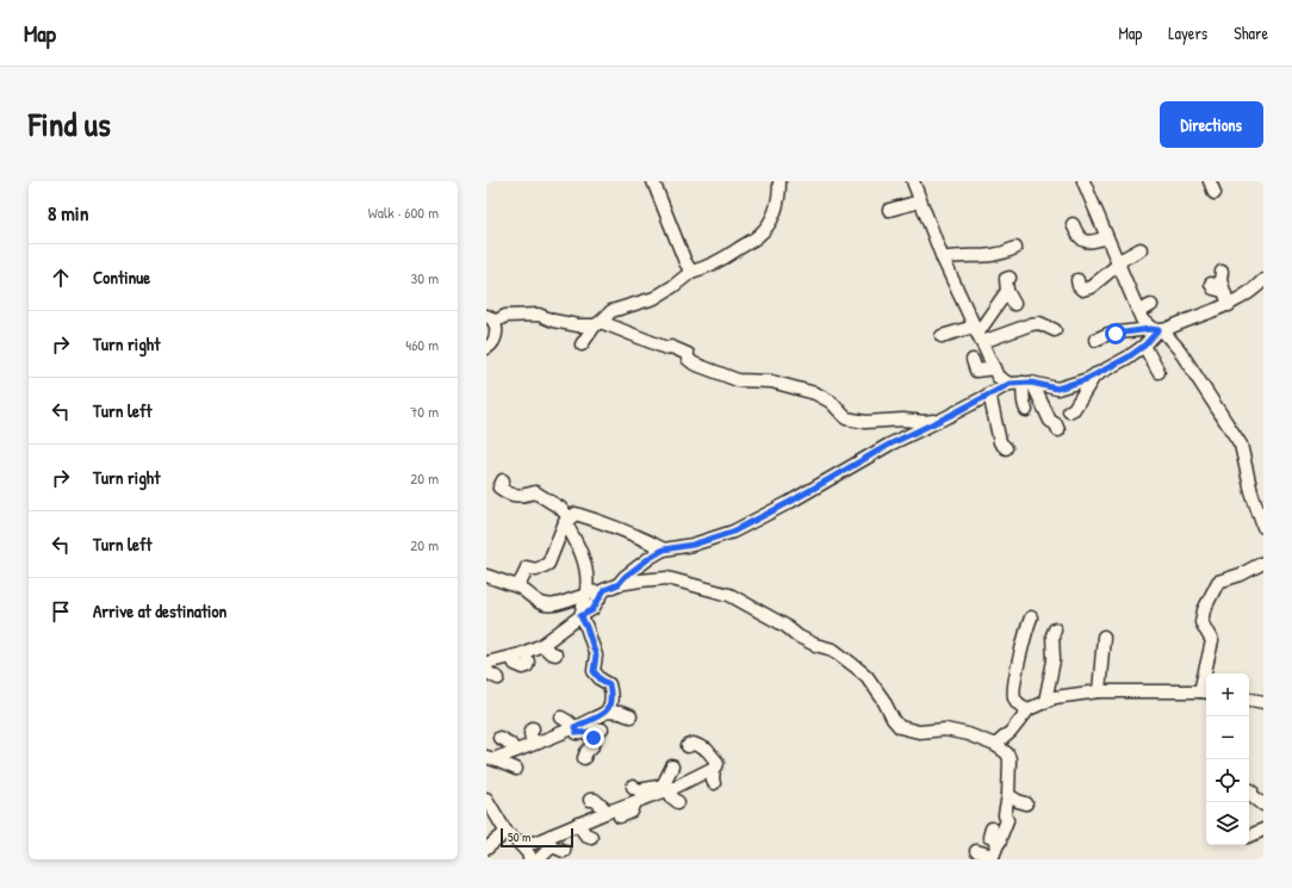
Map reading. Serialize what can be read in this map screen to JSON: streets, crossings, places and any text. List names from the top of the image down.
{
  "scale_bar": "50 m",
  "page": {
    "header": "Map",
    "nav": ["Map", "Layers", "Share"],
    "title": "Find us",
    "buttons": "Directions",
    "heading": ["8 min", "Walk · 600 m"],
    "list": [
      ["Continue", "30 m"],
      ["Turn right", "460 m"],
      ["Turn left", "70 m"],
      ["Turn right", "20 m"],
      ["Turn left", "20 m"],
      "Arrive at destination"
    ],
    "map_buttons": ["+", "−"],
    "scale": "50 m"
  }
}
